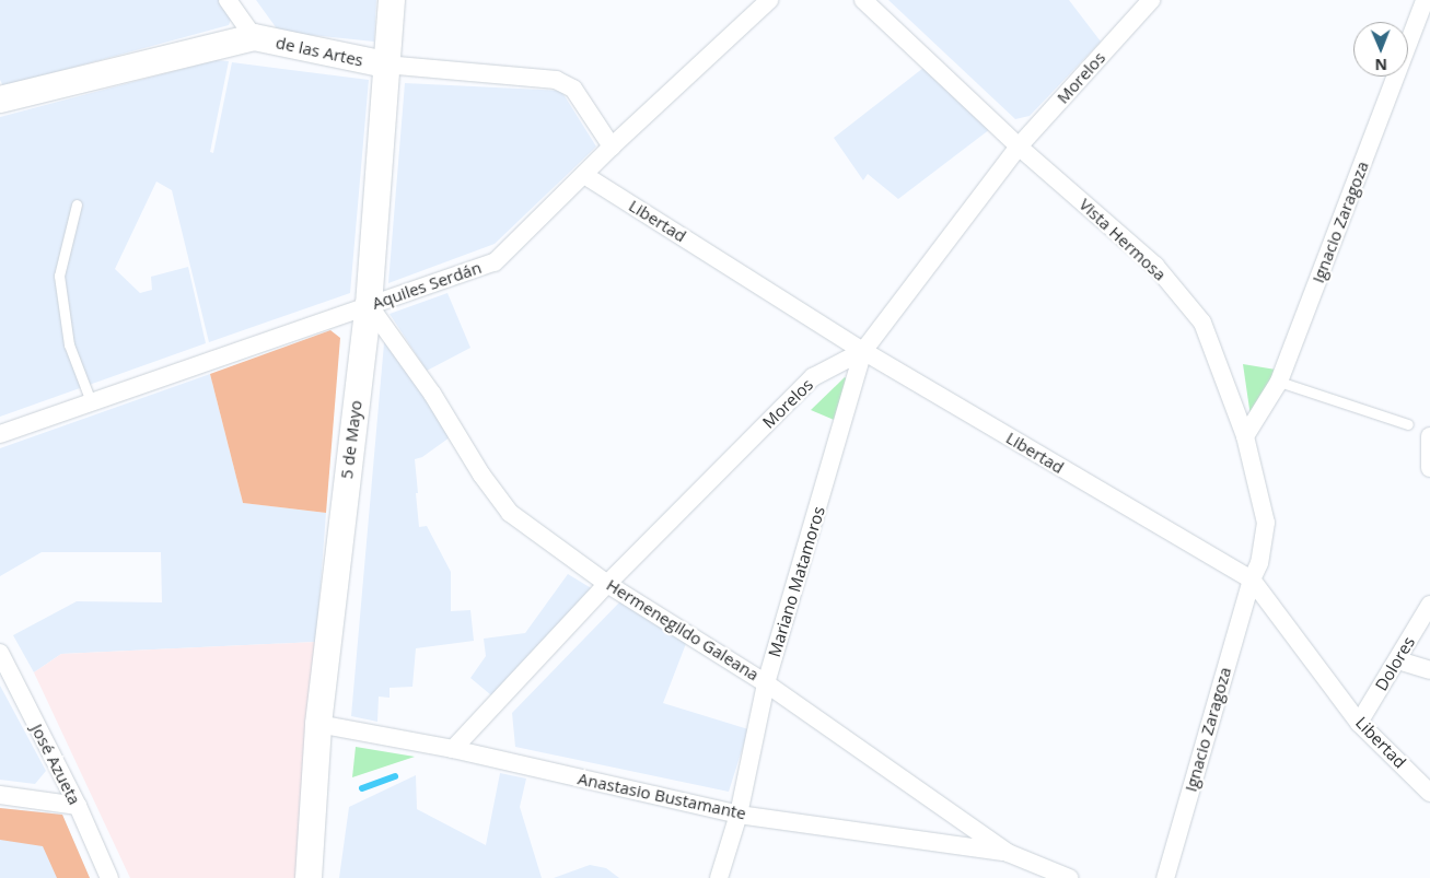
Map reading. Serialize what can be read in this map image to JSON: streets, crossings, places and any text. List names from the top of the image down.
{
  "streets": {
    "street": [
      "de las Artes",
      "Morelos",
      "Libertad",
      "Ignacio Zaragoza",
      "Vista Hermosa",
      "Aquiles Serdán",
      "5 de Mayo",
      "Mariano Matamoros",
      "Hermenegildo Galeana",
      "Dolores",
      "José Azueta",
      "Anastasio Bustamante"
    ]
  },
  "crossings": [
    ["de las Artes", "Aquiles Serdán"],
    ["de las Artes", "5 de Mayo"],
    ["Morelos", "Libertad"],
    ["Morelos", "Vista Hermosa"],
    ["Morelos", "Mariano Matamoros"],
    ["Morelos", "Hermenegildo Galeana"],
    ["Morelos", "Anastasio Bustamante"],
    ["Libertad", "Ignacio Zaragoza"],
    ["Libertad", "Vista Hermosa"],
    ["Libertad", "Aquiles Serdán"],
    ["Libertad", "Mariano Matamoros"],
    ["Libertad", "Dolores"],
    ["Ignacio Zaragoza", "Vista Hermosa"],
    ["Aquiles Serdán", "5 de Mayo"],
    ["Aquiles Serdán", "Hermenegildo Galeana"],
    ["5 de Mayo", "Hermenegildo Galeana"],
    ["5 de Mayo", "Anastasio Bustamante"],
    ["Mariano Matamoros", "Hermenegildo Galeana"],
    ["Mariano Matamoros", "Anastasio Bustamante"],
    ["Hermenegildo Galeana", "Anastasio Bustamante"]
  ],
  "north": "bottom"
}
